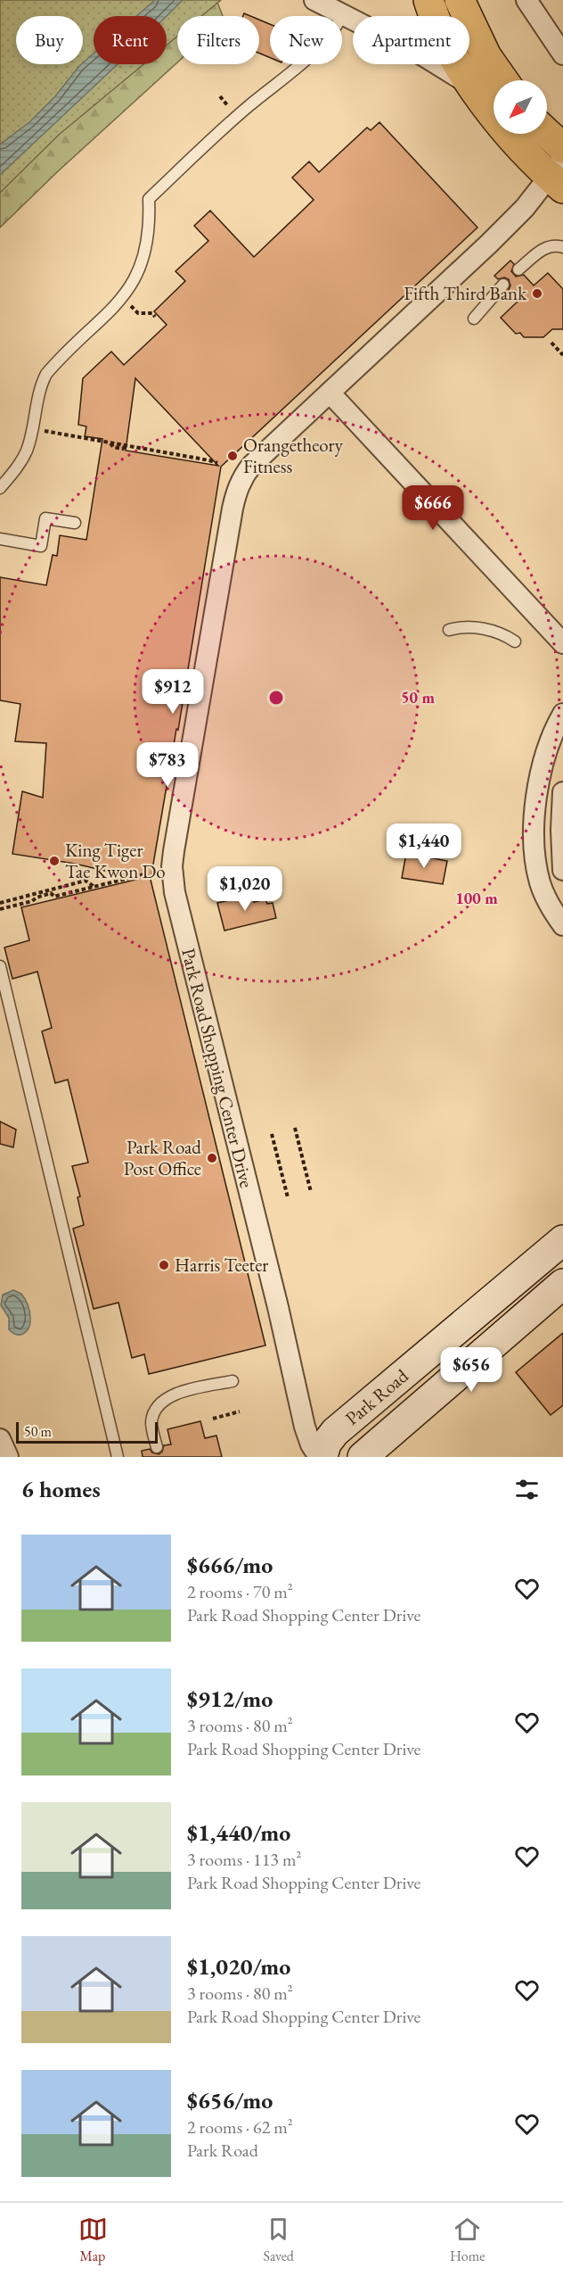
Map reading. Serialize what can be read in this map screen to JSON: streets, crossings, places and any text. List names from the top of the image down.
{
  "streets": {
    "main road": ["Park Road"],
    "street": ["Park Road Shopping Center Drive"]
  },
  "crossings": [
    ["Park Road Shopping Center Drive", "Park Road"]
  ],
  "places": [
    "Fifth Third Bank",
    "Orangetheory Fitness",
    "King Tiger Tae Kwon Do",
    "Park Road Post Office",
    "Harris Teeter"
  ],
  "scale_bar": "50 m",
  "north": "bottom left",
  "page": {
    "chip": [
      "Buy",
      "Rent",
      "Filters",
      "New",
      "Apartment"
    ],
    "price": [
      "$666",
      "$912",
      "$783",
      "$1,440",
      "$1,020",
      "$656"
    ],
    "scale": "50 m",
    "heading": "6 homes",
    "list": [
      {
        "name": "$666/mo",
        "note": "2 rooms · 70 m² · Park Road Shopping Center Drive"
      },
      {
        "name": "$912/mo",
        "note": "3 rooms · 80 m² · Park Road Shopping Center Drive"
      },
      {
        "name": "$1,440/mo",
        "note": "3 rooms · 113 m² · Park Road Shopping Center Drive"
      },
      {
        "name": "$1,020/mo",
        "note": "3 rooms · 80 m² · Park Road Shopping Center Drive"
      },
      {
        "name": "$656/mo",
        "note": "2 rooms · 62 m² · Park Road"
      }
    ],
    "tabs": ["Map", "Saved", "Home"]
  },
  "rings": ["50 m", "100 m"]
}
